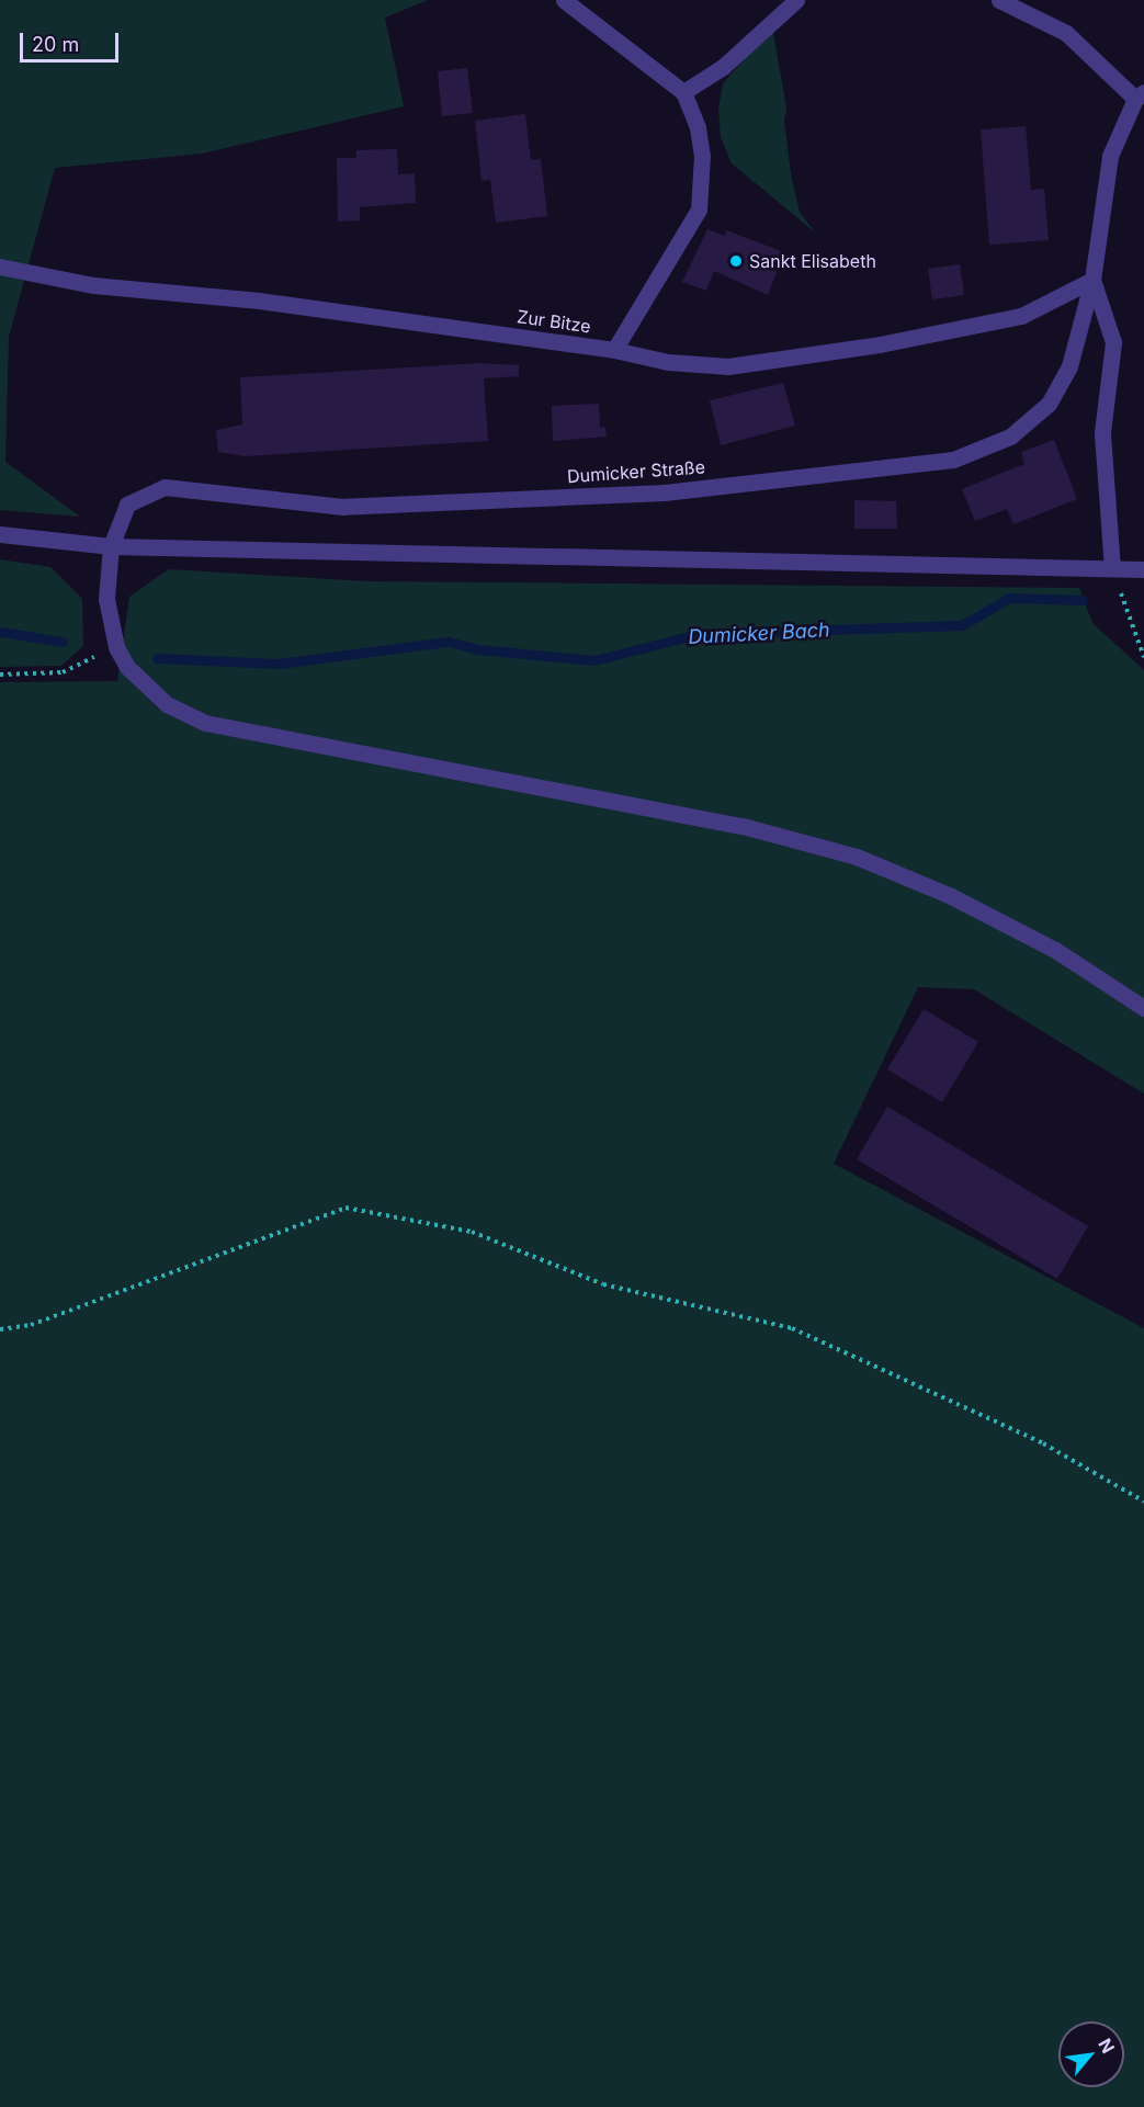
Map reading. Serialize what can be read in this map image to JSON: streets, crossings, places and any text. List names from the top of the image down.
{
  "streets": {
    "street": ["Zur Bitze", "Dumicker Straße"]
  },
  "crossings": [
    ["Zur Bitze", "Dumicker Straße"]
  ],
  "water": ["Dumicker Bach"],
  "places": ["Sankt Elisabeth"],
  "scale_bar": "20 m",
  "north": "top right"
}
